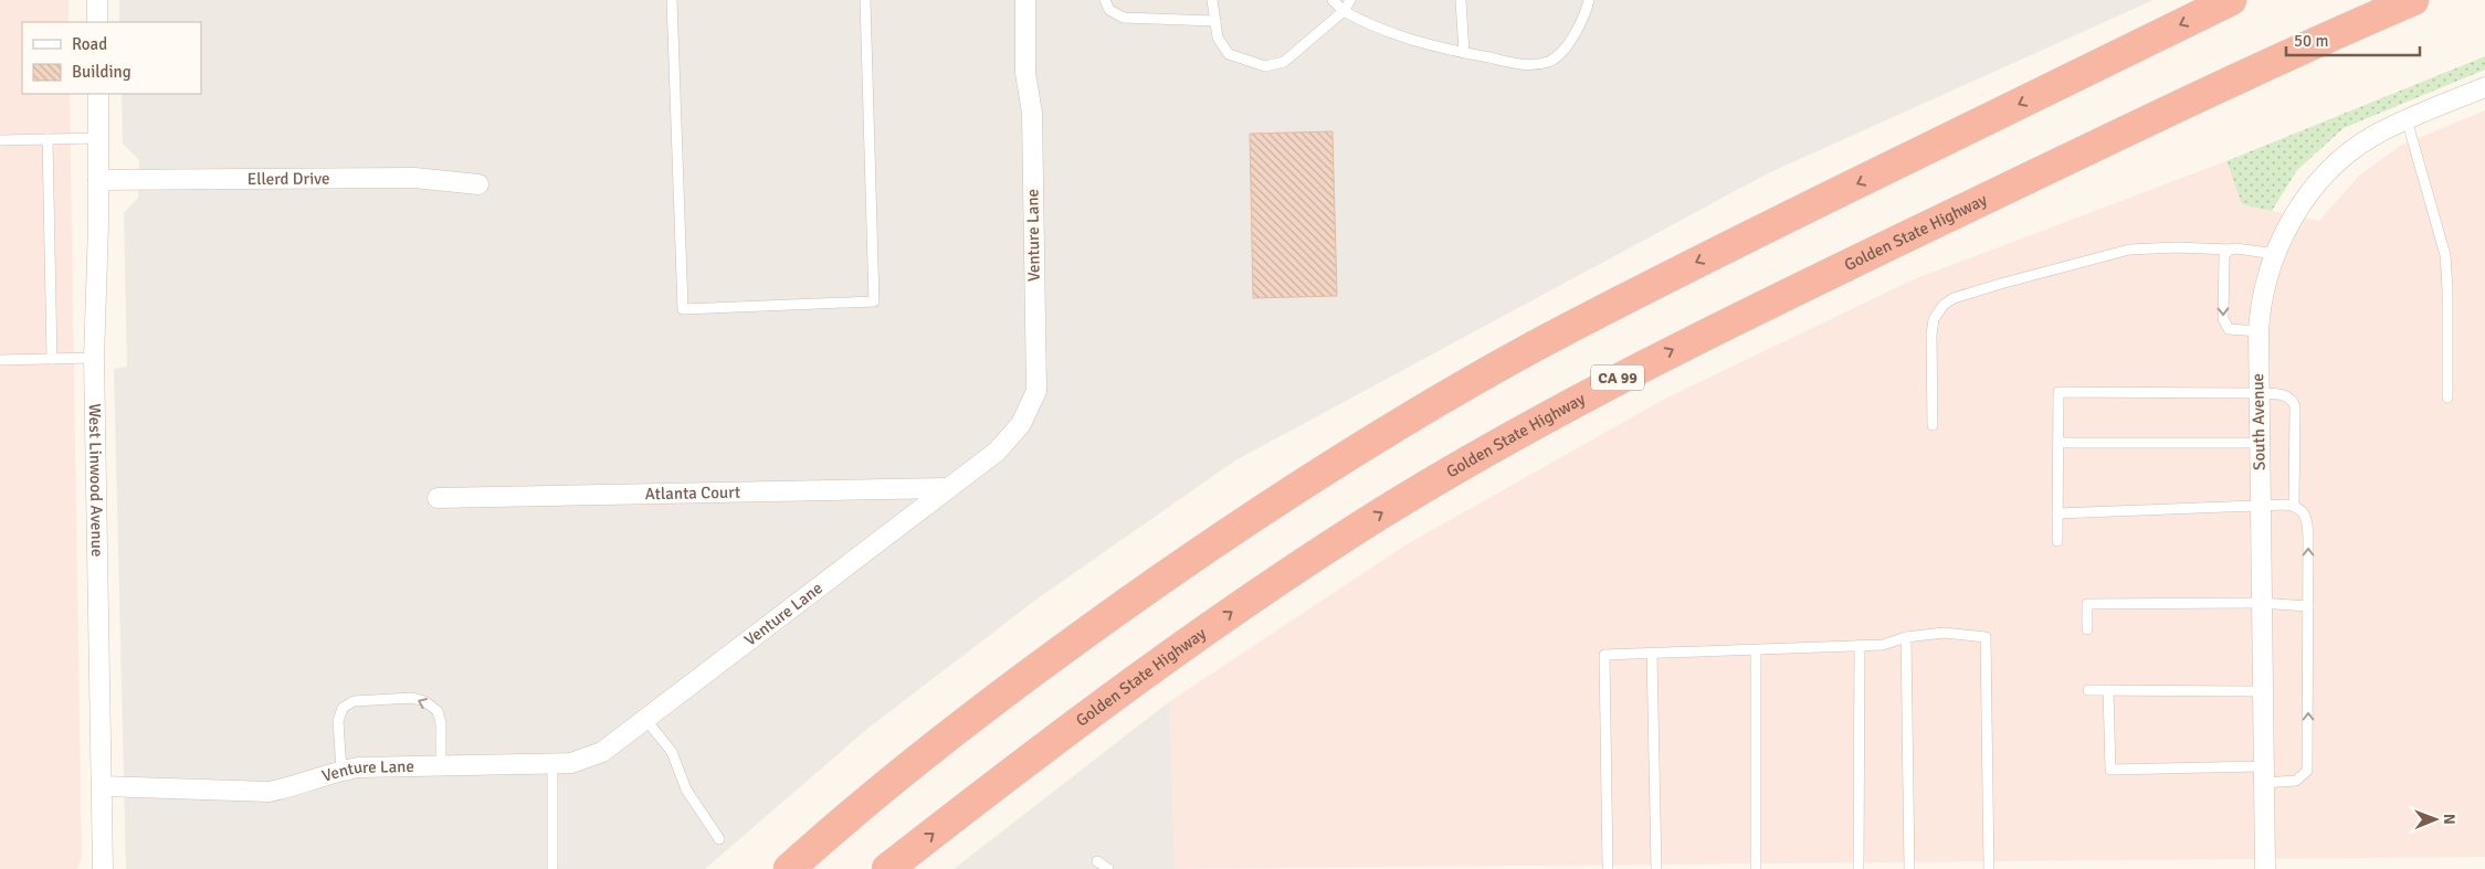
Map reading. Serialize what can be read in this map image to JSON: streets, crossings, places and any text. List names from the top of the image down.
{
  "streets": {
    "highway": ["Golden State Highway", "CA 99"],
    "street": [
      "Ellerd Drive",
      "Venture Lane",
      "South Avenue",
      "West Linwood Avenue",
      "Atlanta Court"
    ]
  },
  "crossings": [
    ["Ellerd Drive", "West Linwood Avenue"],
    ["Venture Lane", "West Linwood Avenue"],
    ["Venture Lane", "Atlanta Court"]
  ],
  "legend": ["Road", "Building"],
  "scale_bar": "50 m",
  "north": "right"
}
